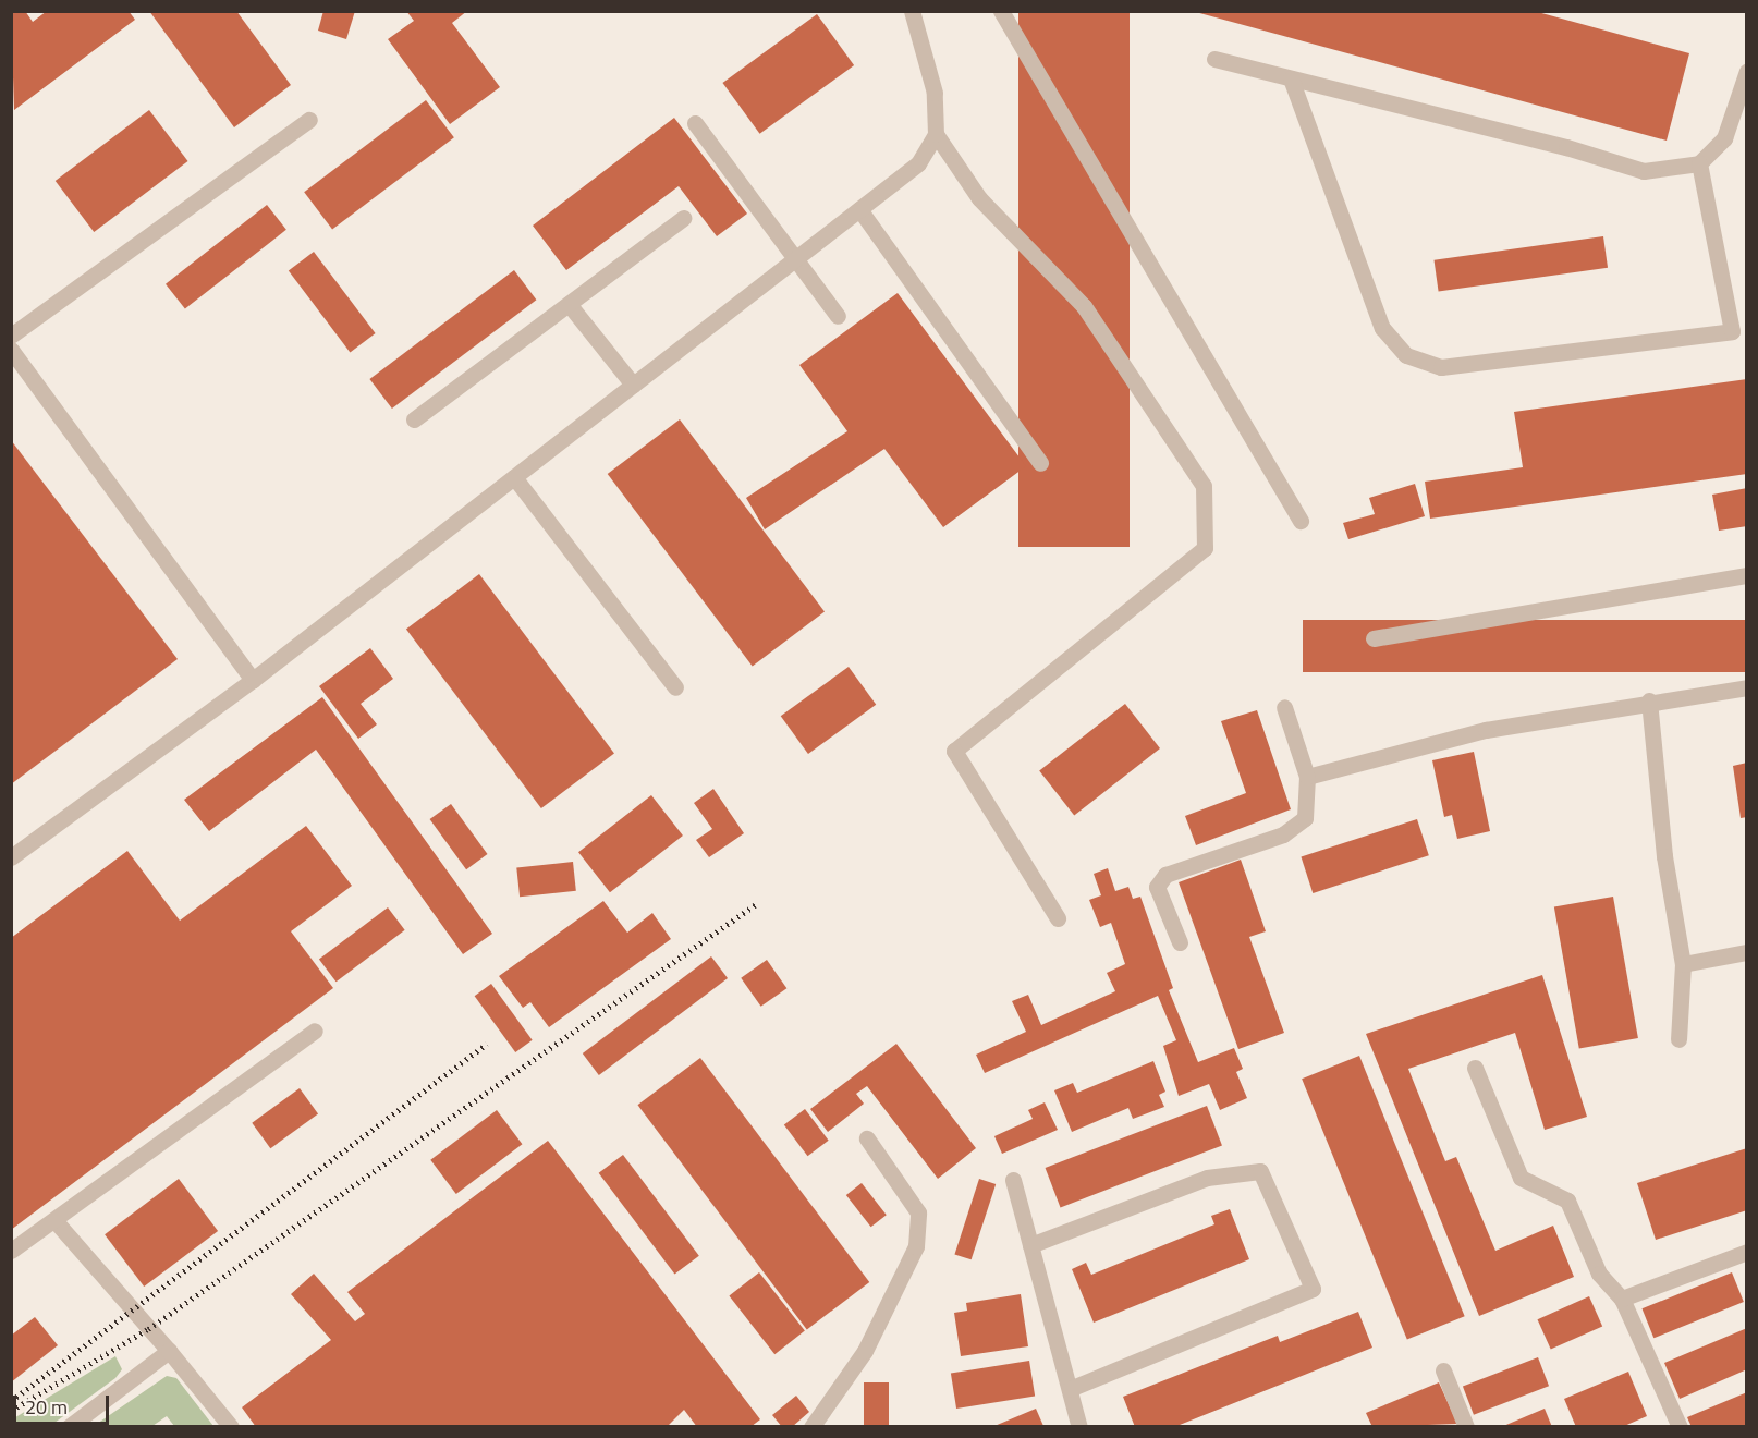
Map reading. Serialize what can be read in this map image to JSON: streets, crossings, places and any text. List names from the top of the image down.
{
  "scale_bar": "20 m"
}
